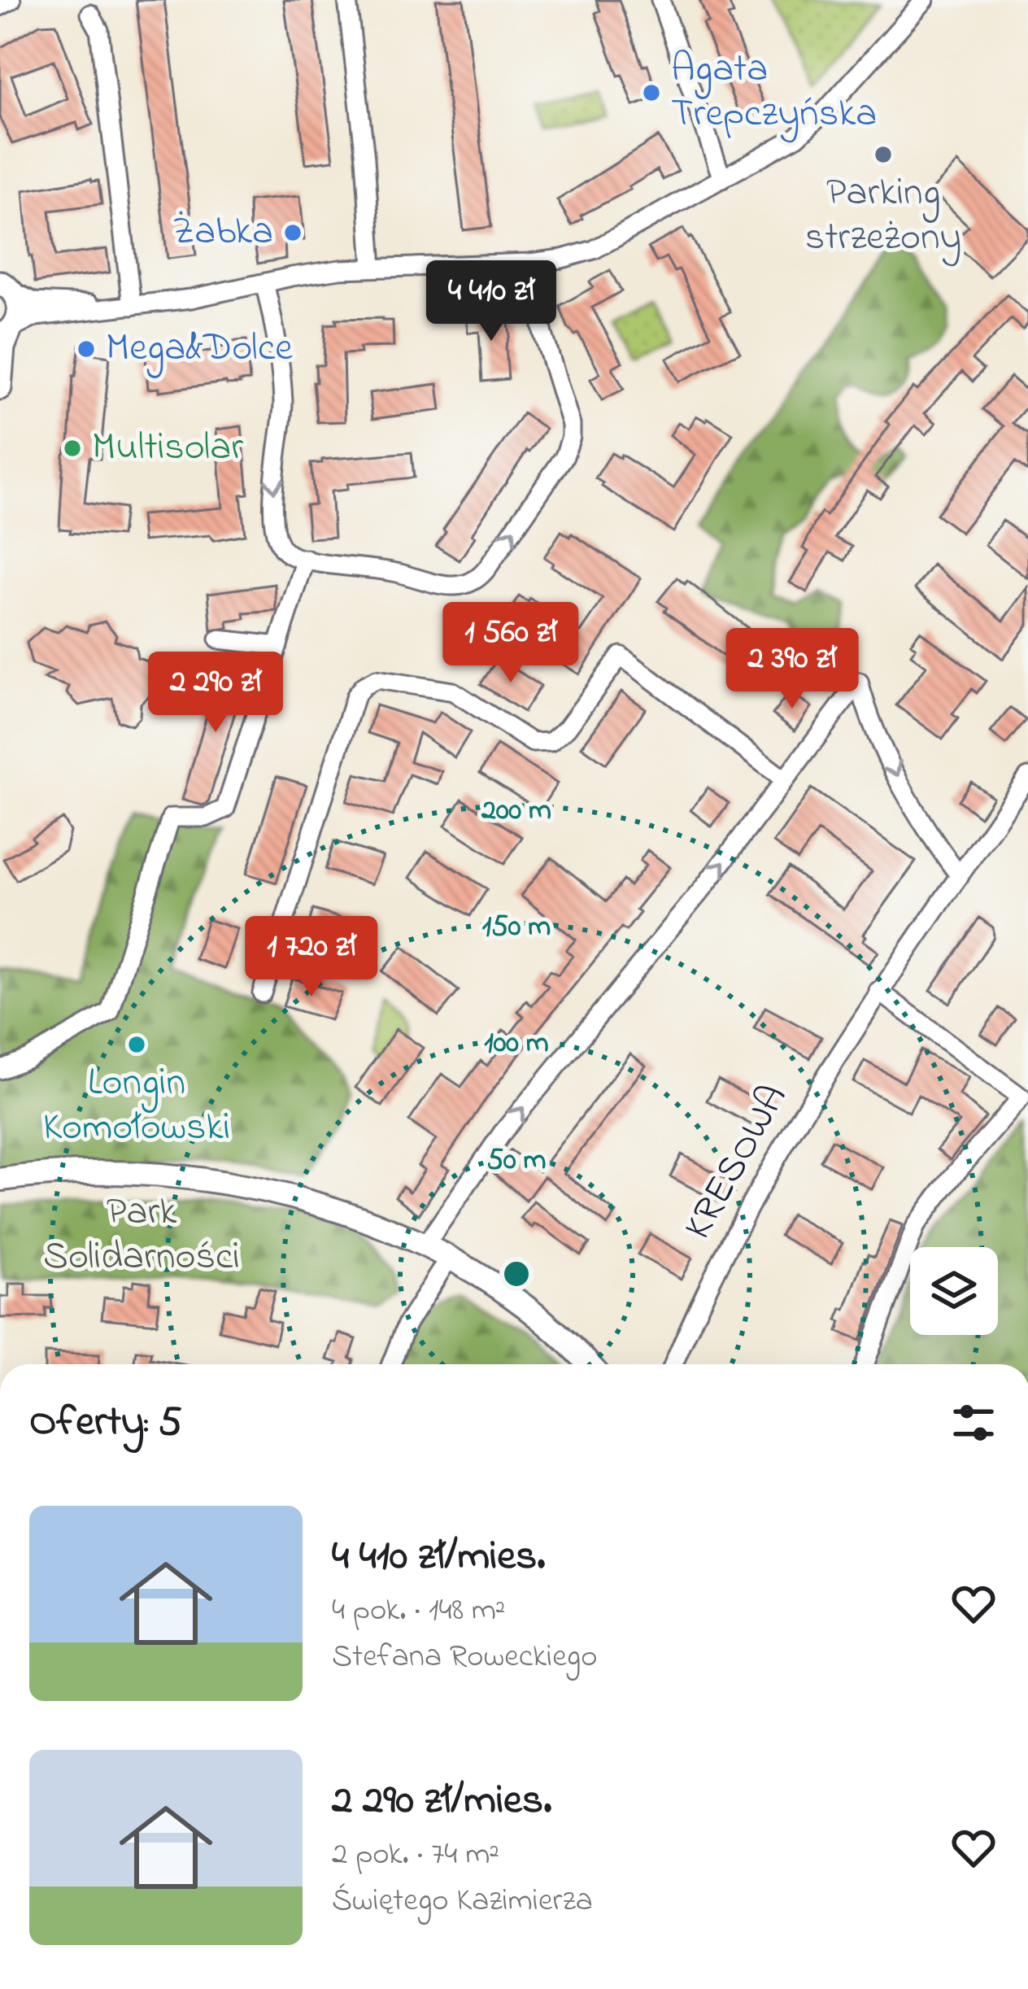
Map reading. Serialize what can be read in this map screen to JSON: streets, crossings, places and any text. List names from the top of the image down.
{
  "streets": {
    "street": ["KRESOWA"]
  },
  "parks": ["Park Solidarności"],
  "places": [
    "Agata Trepczyńska",
    "Parking strzeżony",
    "Żabka",
    "Mega&Dolce",
    "Multisolar",
    "Longin Komołowski"
  ],
  "page": {
    "price": [
      "4 410 zł",
      "1 560 zł",
      "2 390 zł",
      "2 290 zł",
      "1 720 zł"
    ],
    "heading": "Oferty: 5",
    "list": [
      {
        "name": "4 410 zł/mies.",
        "note": "4 pok. · 148 m² · Stefana Roweckiego"
      },
      {
        "name": "2 290 zł/mies.",
        "note": "2 pok. · 74 m² · Świętego Kazimierza"
      }
    ]
  },
  "rings": [
    "200 m",
    "150 m",
    "100 m",
    "50 m"
  ]
}
